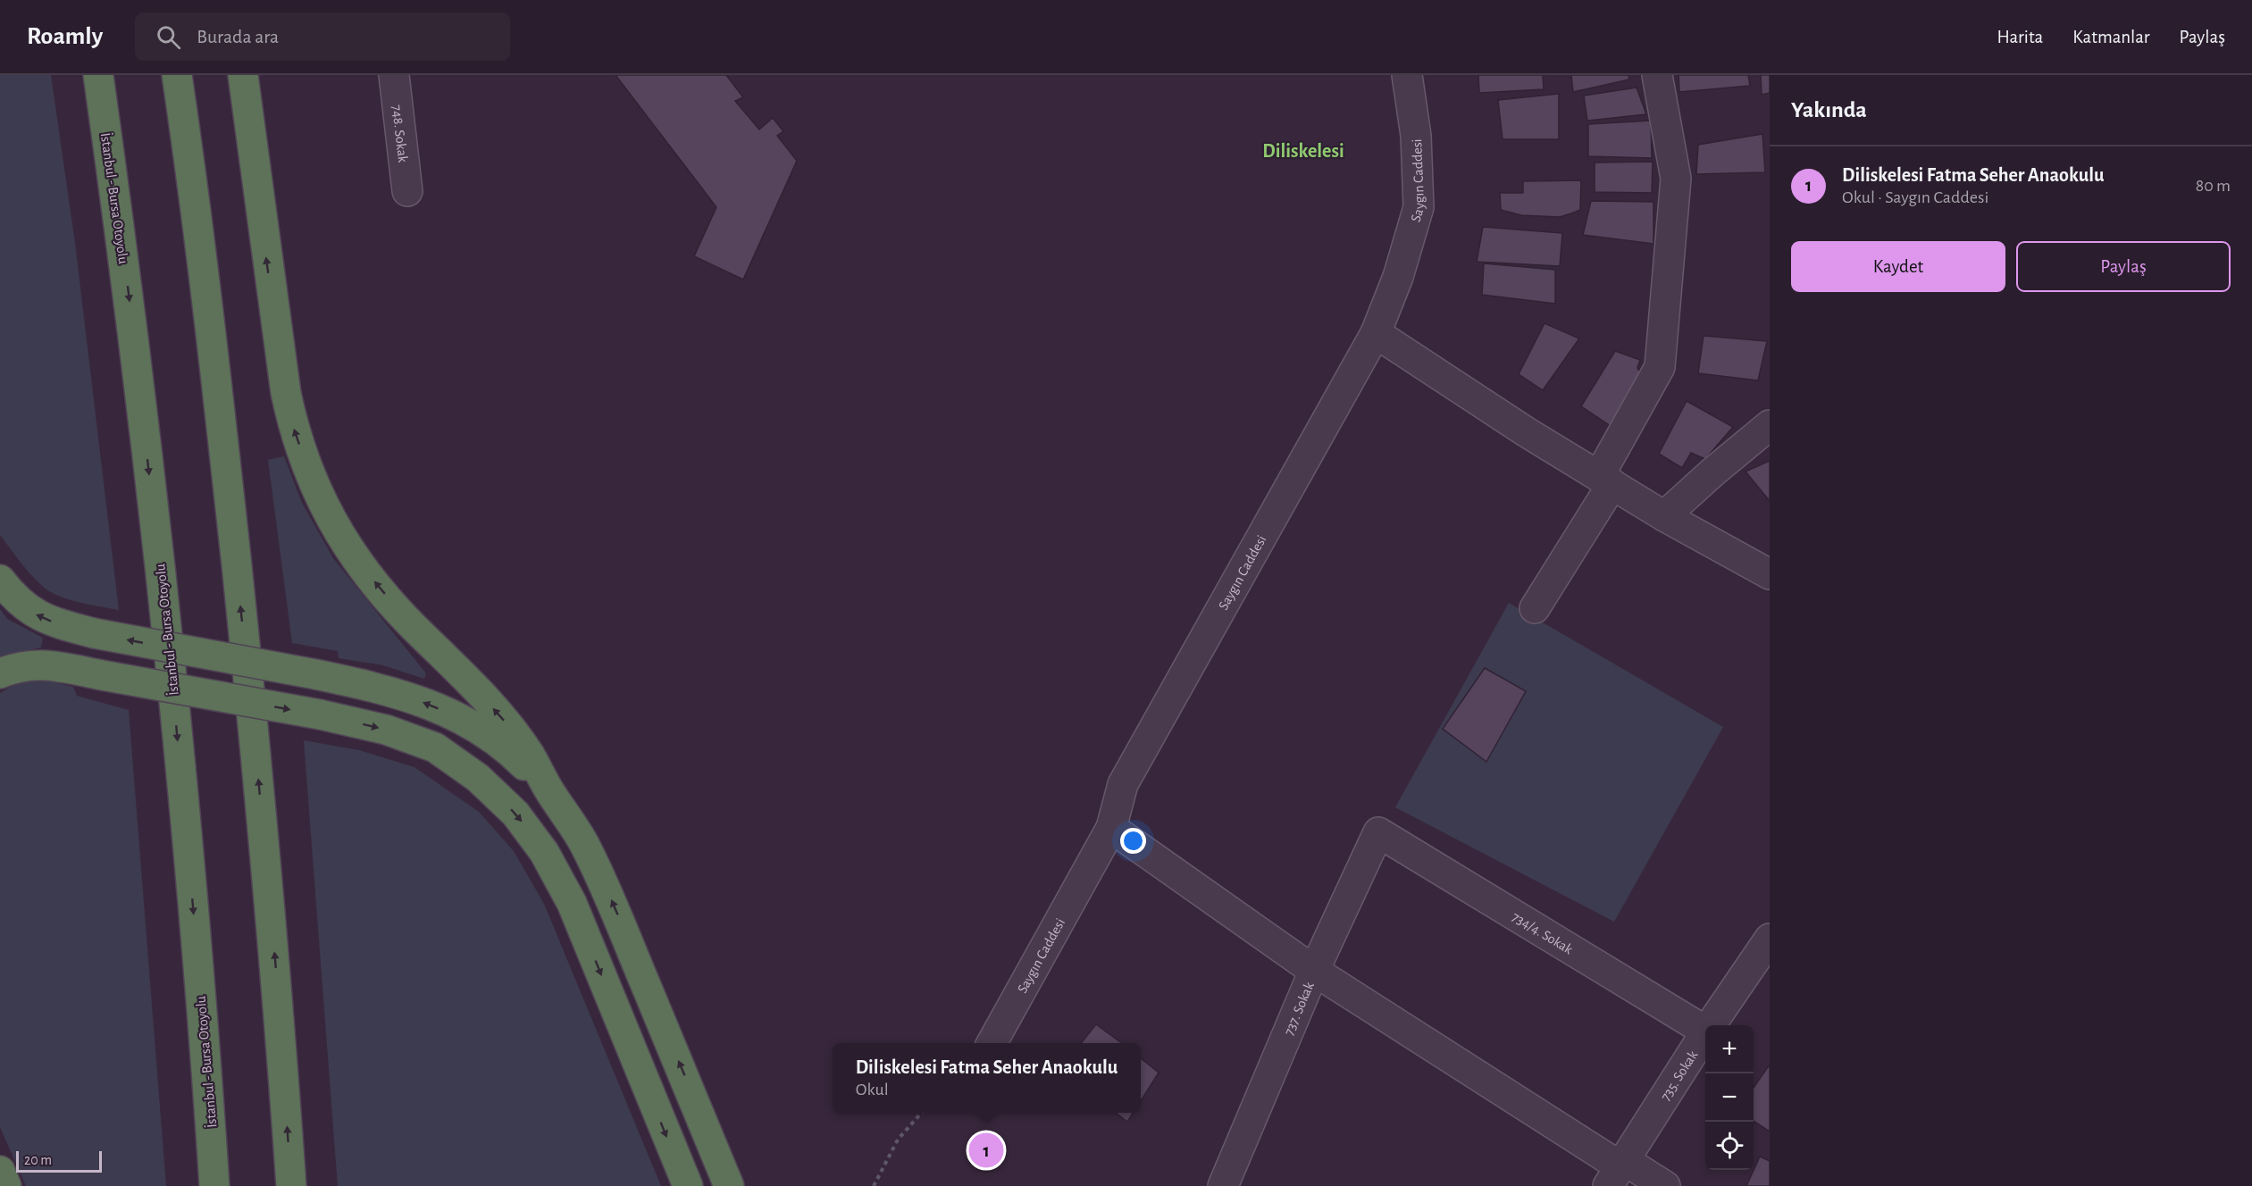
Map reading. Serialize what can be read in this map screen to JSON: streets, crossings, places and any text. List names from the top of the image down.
{
  "streets": {
    "highway": ["İstanbul - Bursa Otoyolu"],
    "street": [
      "748. Sokak",
      "Saygın Caddesi",
      "734/4. Sokak",
      "737. Sokak",
      "735. Sokak"
    ]
  },
  "crossings": [
    ["734/4. Sokak", "737. Sokak"]
  ],
  "districts": ["Diliskelesi"],
  "scale_bar": "20 m",
  "page": {
    "header": "Roamly",
    "search": "Burada ara",
    "nav": ["Harita", "Katmanlar", "Paylaş"],
    "heading": "Yakında",
    "list": [
      {
        "mark": "1",
        "name": "Diliskelesi Fatma Seher Anaokulu",
        "note": "Okul · Saygın Caddesi",
        "value": "80 m"
      }
    ],
    "buttons": ["Kaydet", "Paylaş"],
    "map_buttons": ["+", "−"],
    "popup": ["Diliskelesi Fatma Seher Anaokulu", "Okul"],
    "pins": "1",
    "scale": "20 m"
  }
}
